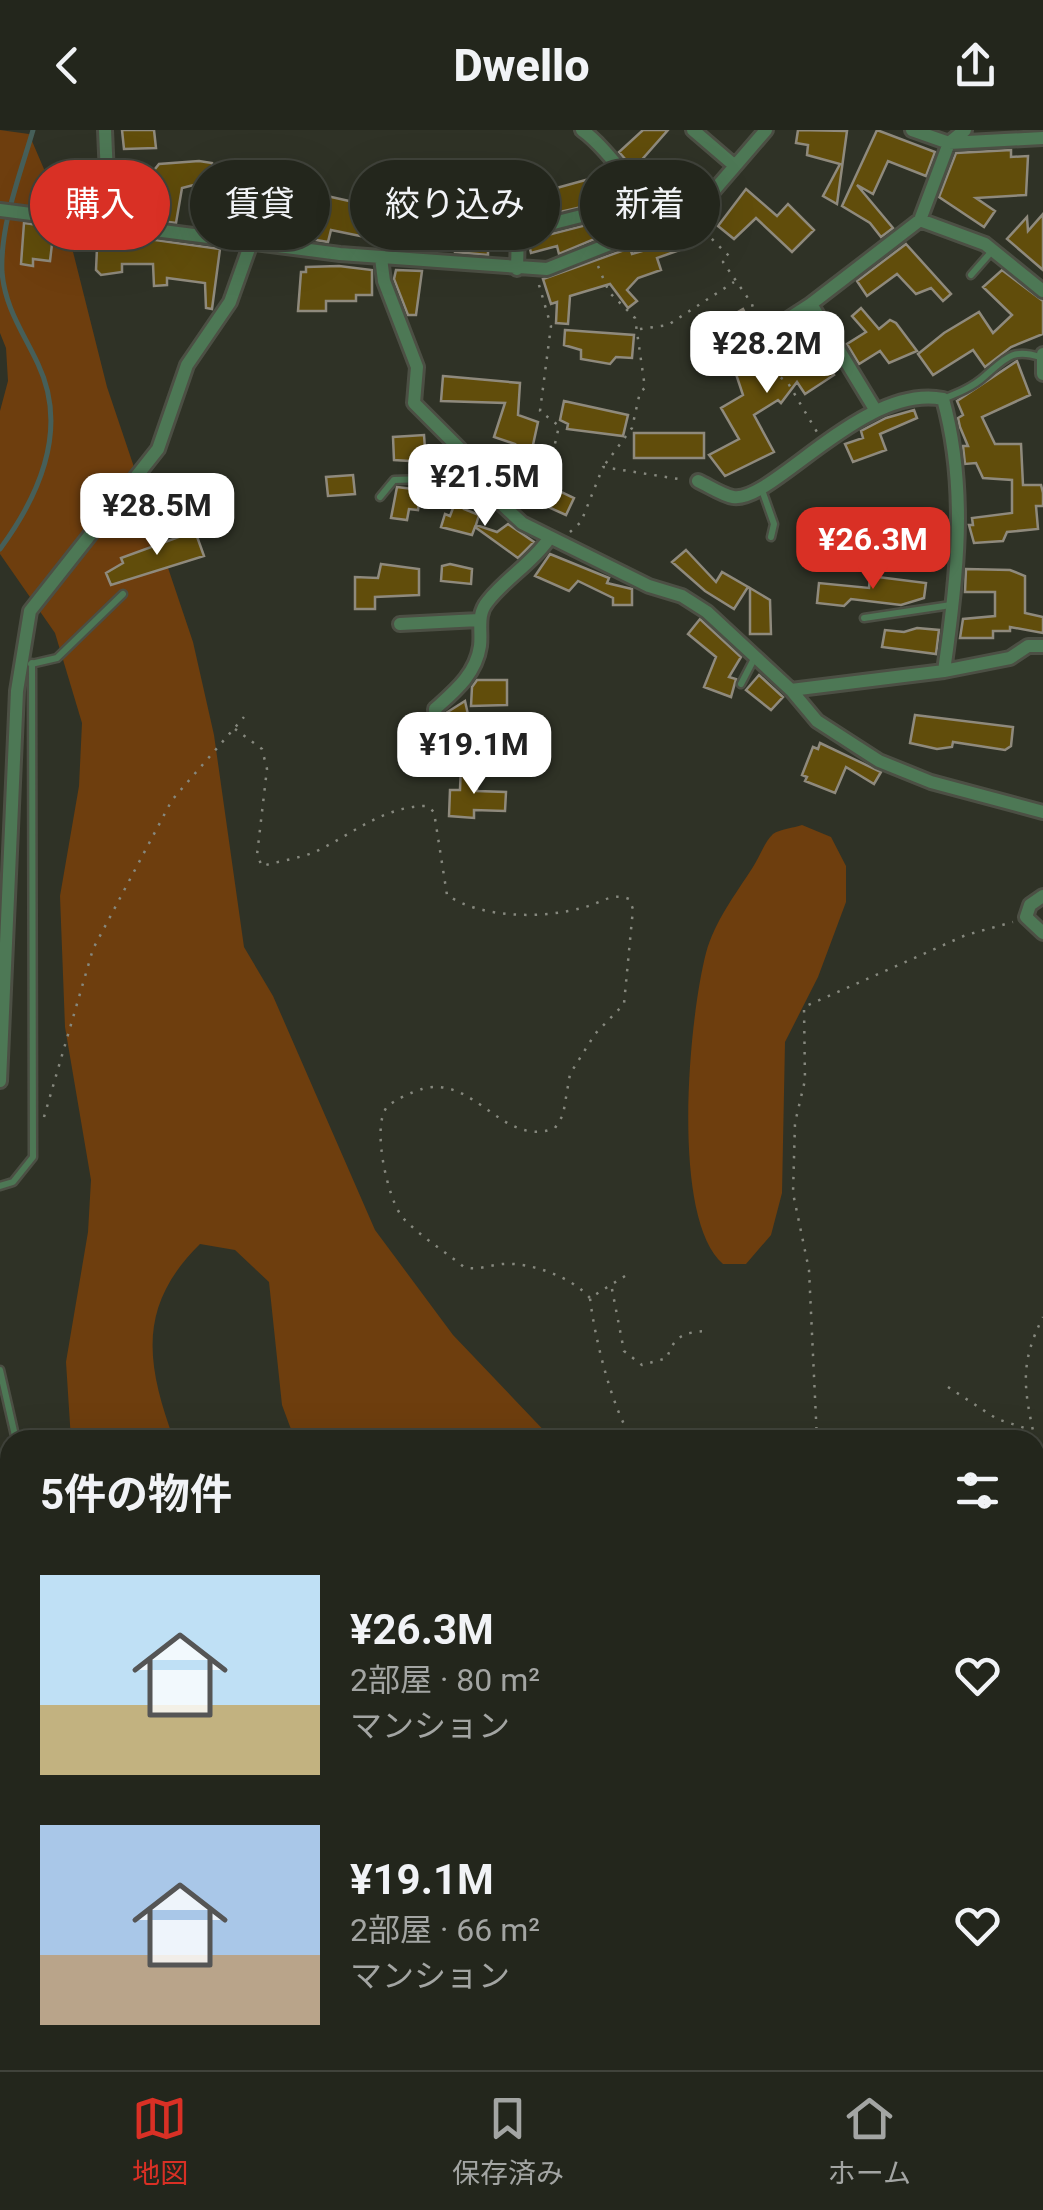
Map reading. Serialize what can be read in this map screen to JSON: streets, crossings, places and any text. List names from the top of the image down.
{
  "page": {
    "header": "Dwello",
    "chip": [
      "購入",
      "賃貸",
      "絞り込み",
      "新着"
    ],
    "price": [
      "¥28.2M",
      "¥21.5M",
      "¥28.5M",
      "¥26.3M",
      "¥19.1M"
    ],
    "heading": "5件の物件",
    "list": [
      {
        "name": "¥26.3M",
        "note": "2部屋 · 80 m² · マンション"
      },
      {
        "name": "¥19.1M",
        "note": "2部屋 · 66 m² · マンション"
      }
    ],
    "tabs": ["地図", "保存済み", "ホーム"]
  }
}
